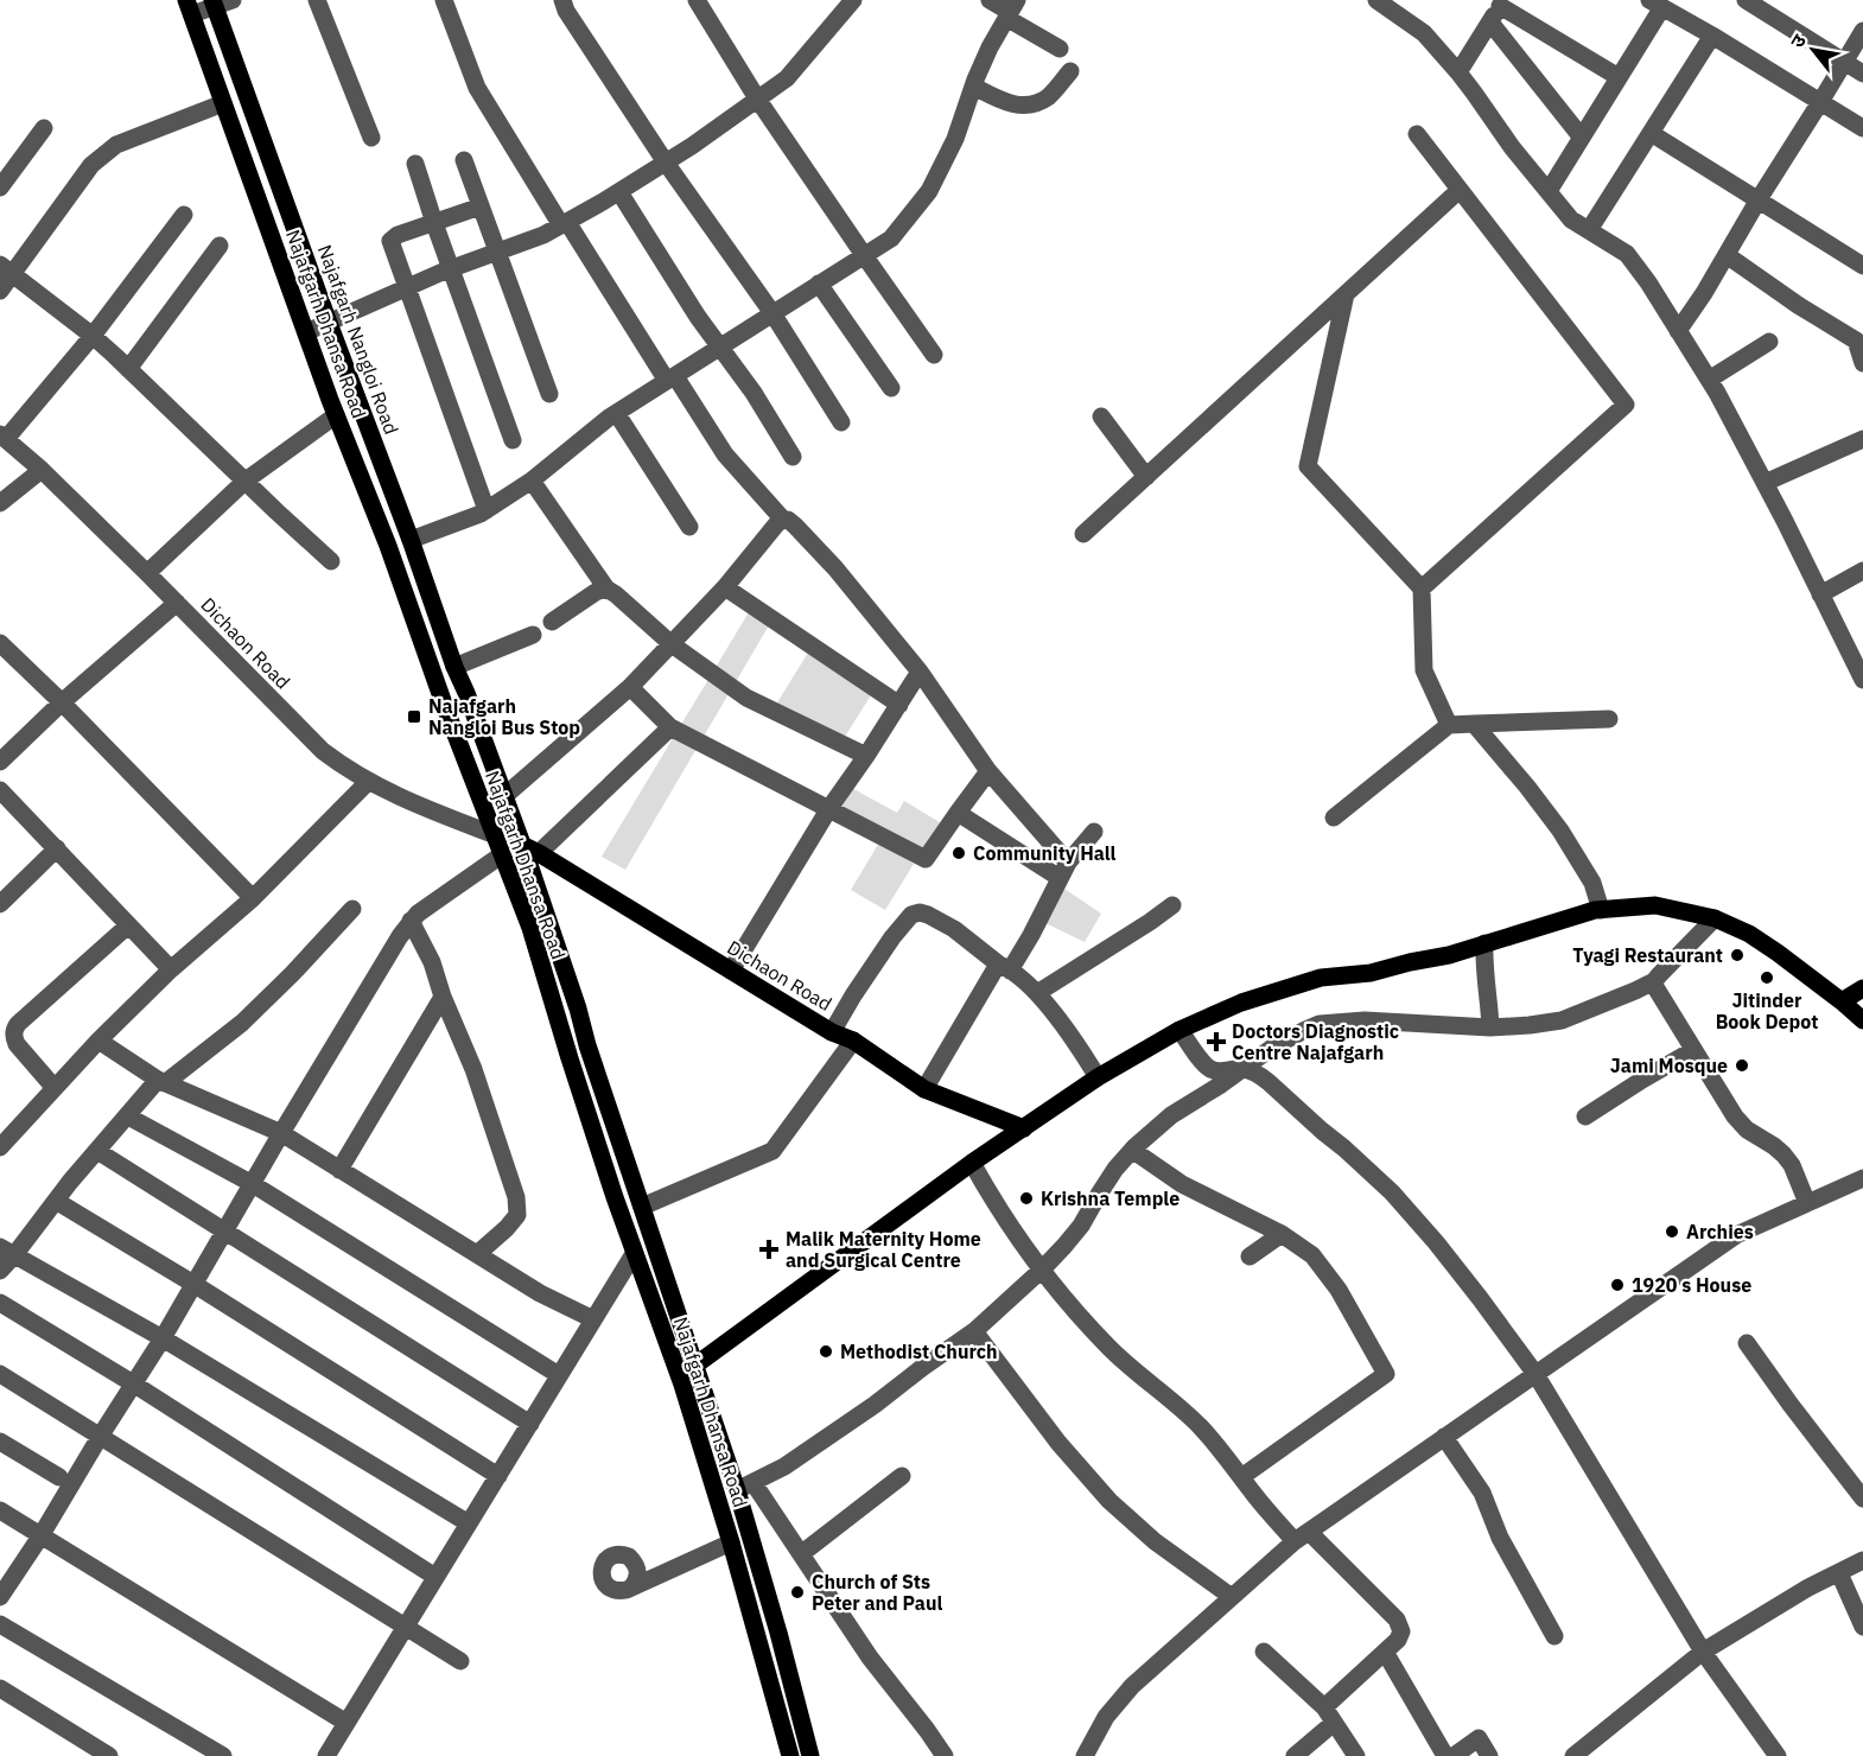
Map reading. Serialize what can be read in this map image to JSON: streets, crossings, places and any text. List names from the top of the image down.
{
  "streets": {
    "main road": ["Najafgarh Dhansa Road", "Najafgarh Nangloi Road", "Dichaon Road"]
  },
  "crossings": [
    ["Najafgarh Dhansa Road", "Dichaon Road"],
    ["Najafgarh Nangloi Road", "Dichaon Road"]
  ],
  "places": {
    "transit": ["Najafgarh Nangloi Bus Stop"],
    "other": [
      "Community Hall",
      "Tyagi Restaurant",
      "Jitinder Book Depot",
      "Jami Mosque",
      "Krishna Temple",
      "Archies",
      "1920 s House",
      "Methodist Church",
      "Church of Sts Peter and Paul"
    ],
    "health": ["Doctors Diagnostic Centre Najafgarh", "Malik Maternity Home and Surgical Centre"]
  },
  "north": "top left"
}
